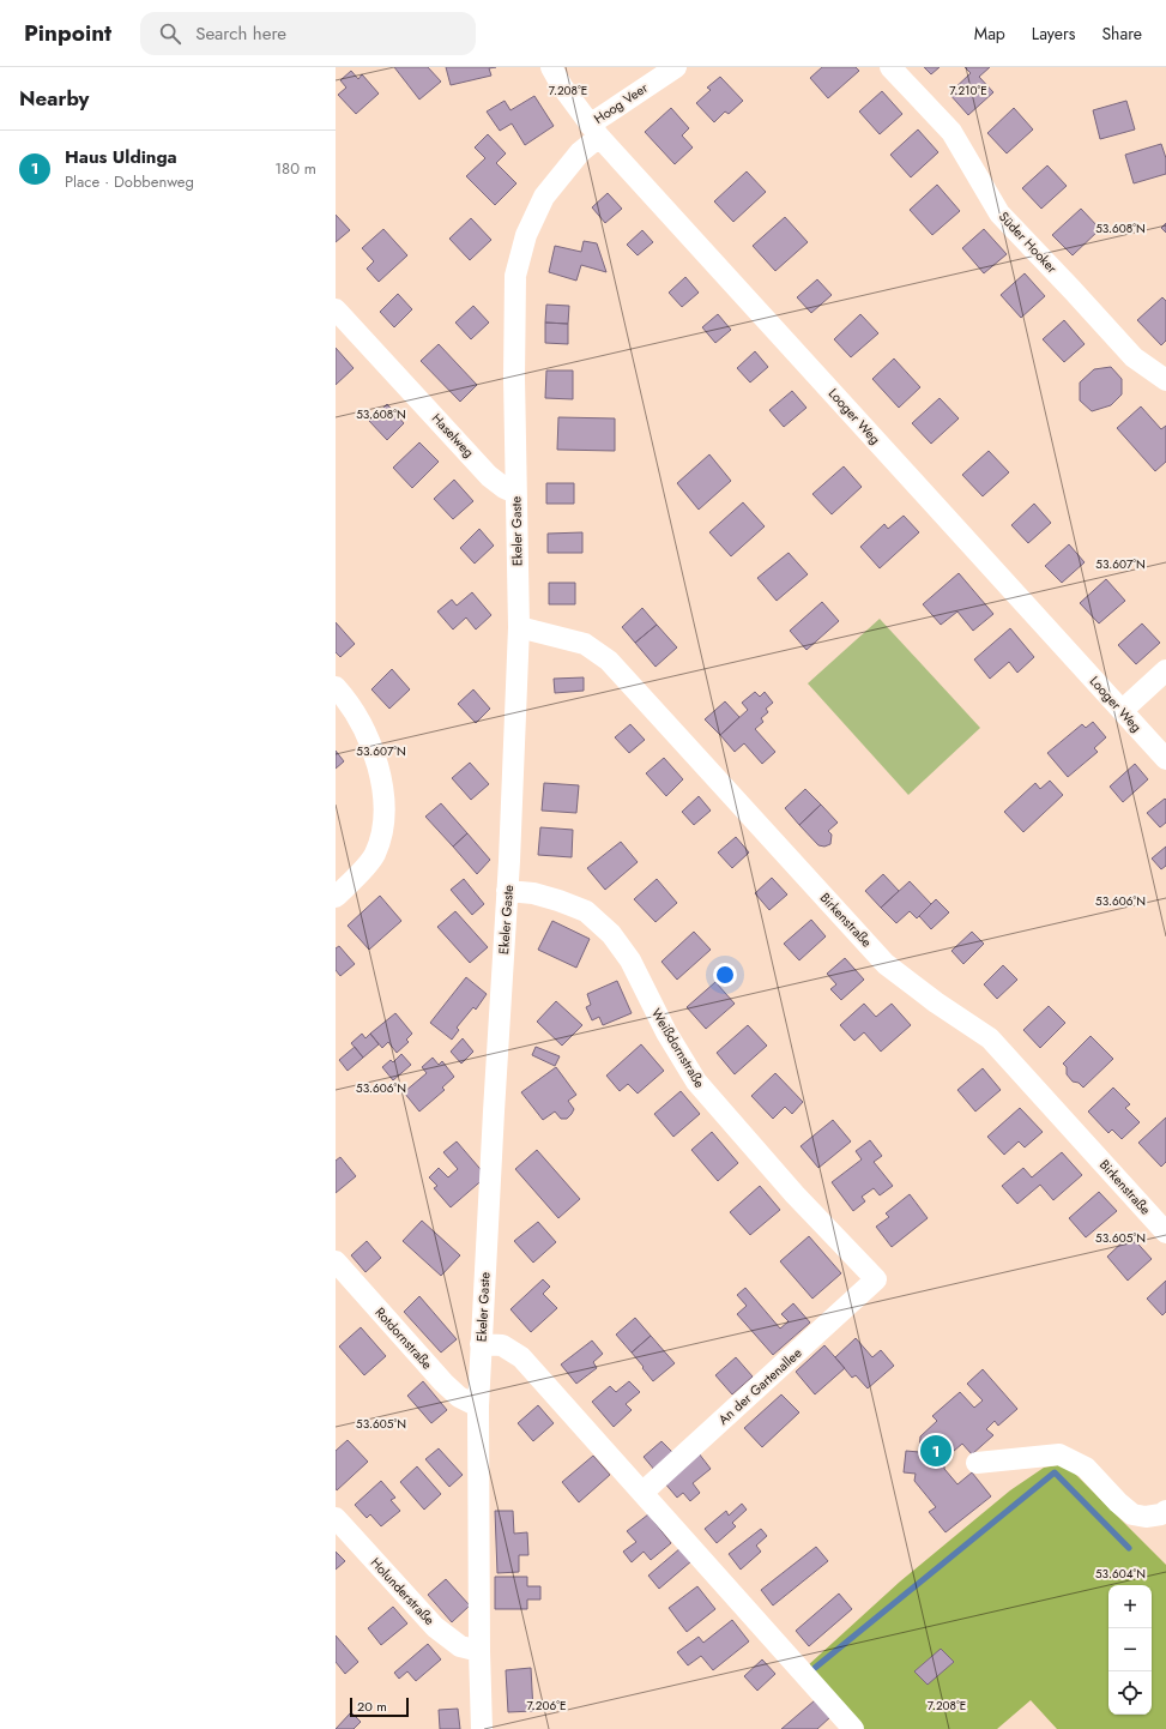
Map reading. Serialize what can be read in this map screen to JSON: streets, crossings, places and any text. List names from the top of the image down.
{
  "streets": {
    "street": [
      "Hoog Veer",
      "Süder Hooker",
      "Looger Weg",
      "Haselweg",
      "Ekeler Gaste",
      "Birkenstraße",
      "Weißdornstraße",
      "Rotdornstraße",
      "An der Gartenallee",
      "Holunderstraße"
    ]
  },
  "crossings": [
    ["Hoog Veer", "Looger Weg"],
    ["Hoog Veer", "Ekeler Gaste"],
    ["Looger Weg", "Ekeler Gaste"],
    ["Haselweg", "Ekeler Gaste"],
    ["Ekeler Gaste", "Birkenstraße"],
    ["Ekeler Gaste", "Weißdornstraße"],
    ["Ekeler Gaste", "Rotdornstraße"],
    ["Ekeler Gaste", "Holunderstraße"],
    ["Weißdornstraße", "An der Gartenallee"]
  ],
  "scale_bar": "20 m",
  "page": {
    "header": "Pinpoint",
    "search": "Search here",
    "nav": ["Map", "Layers", "Share"],
    "heading": "Nearby",
    "list": [
      {
        "mark": "1",
        "name": "Haus Uldinga",
        "note": "Place · Dobbenweg",
        "value": "180 m"
      }
    ],
    "pins": "1",
    "map_buttons": ["+", "−"],
    "scale": "20 m"
  },
  "coordinates": [
    "7.208°E",
    "7.210°E",
    "53.608°N",
    "53.607°N",
    "53.606°N",
    "53.605°N",
    "53.604°N",
    "7.206°E"
  ]
}
